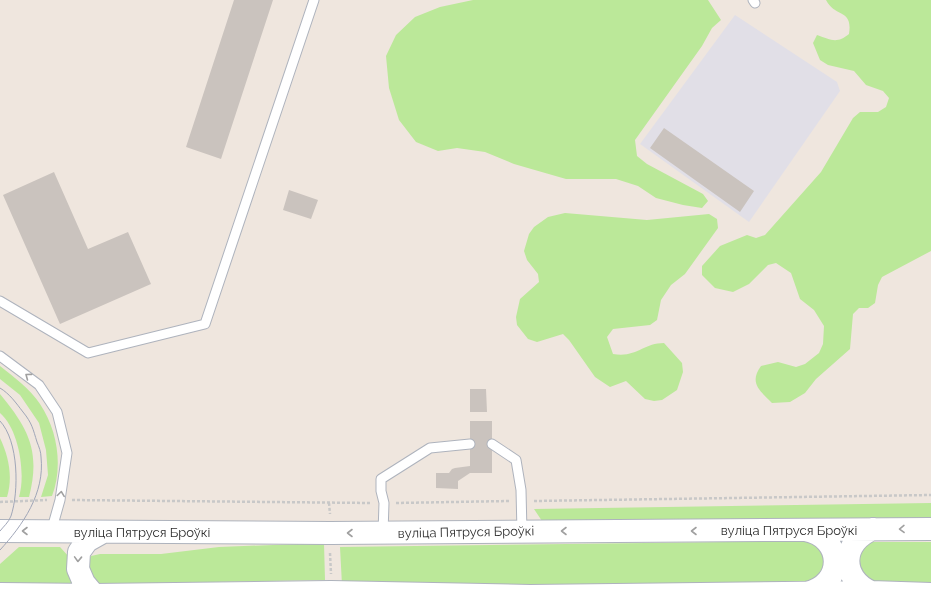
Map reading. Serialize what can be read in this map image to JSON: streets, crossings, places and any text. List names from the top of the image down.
{
  "streets": {
    "main road": ["вуліца Пятруся Броўкі"]
  }
}
